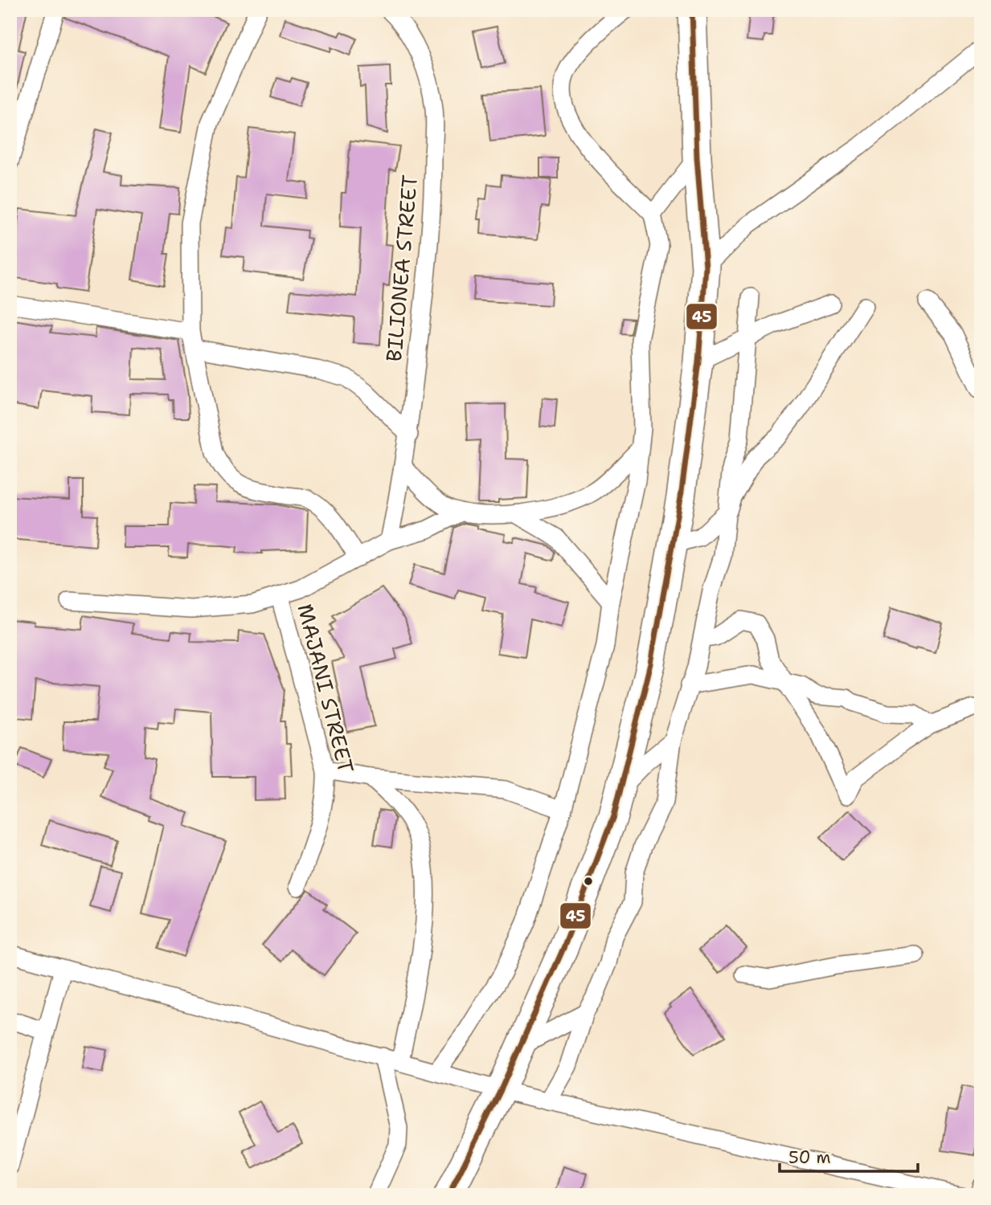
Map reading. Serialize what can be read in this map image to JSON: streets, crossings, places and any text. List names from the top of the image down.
{
  "streets": {
    "street": ["BILIONEA STREET", "MAJANI STREET"]
  },
  "lines": ["transit line 45"],
  "scale_bar": "50 m"
}
